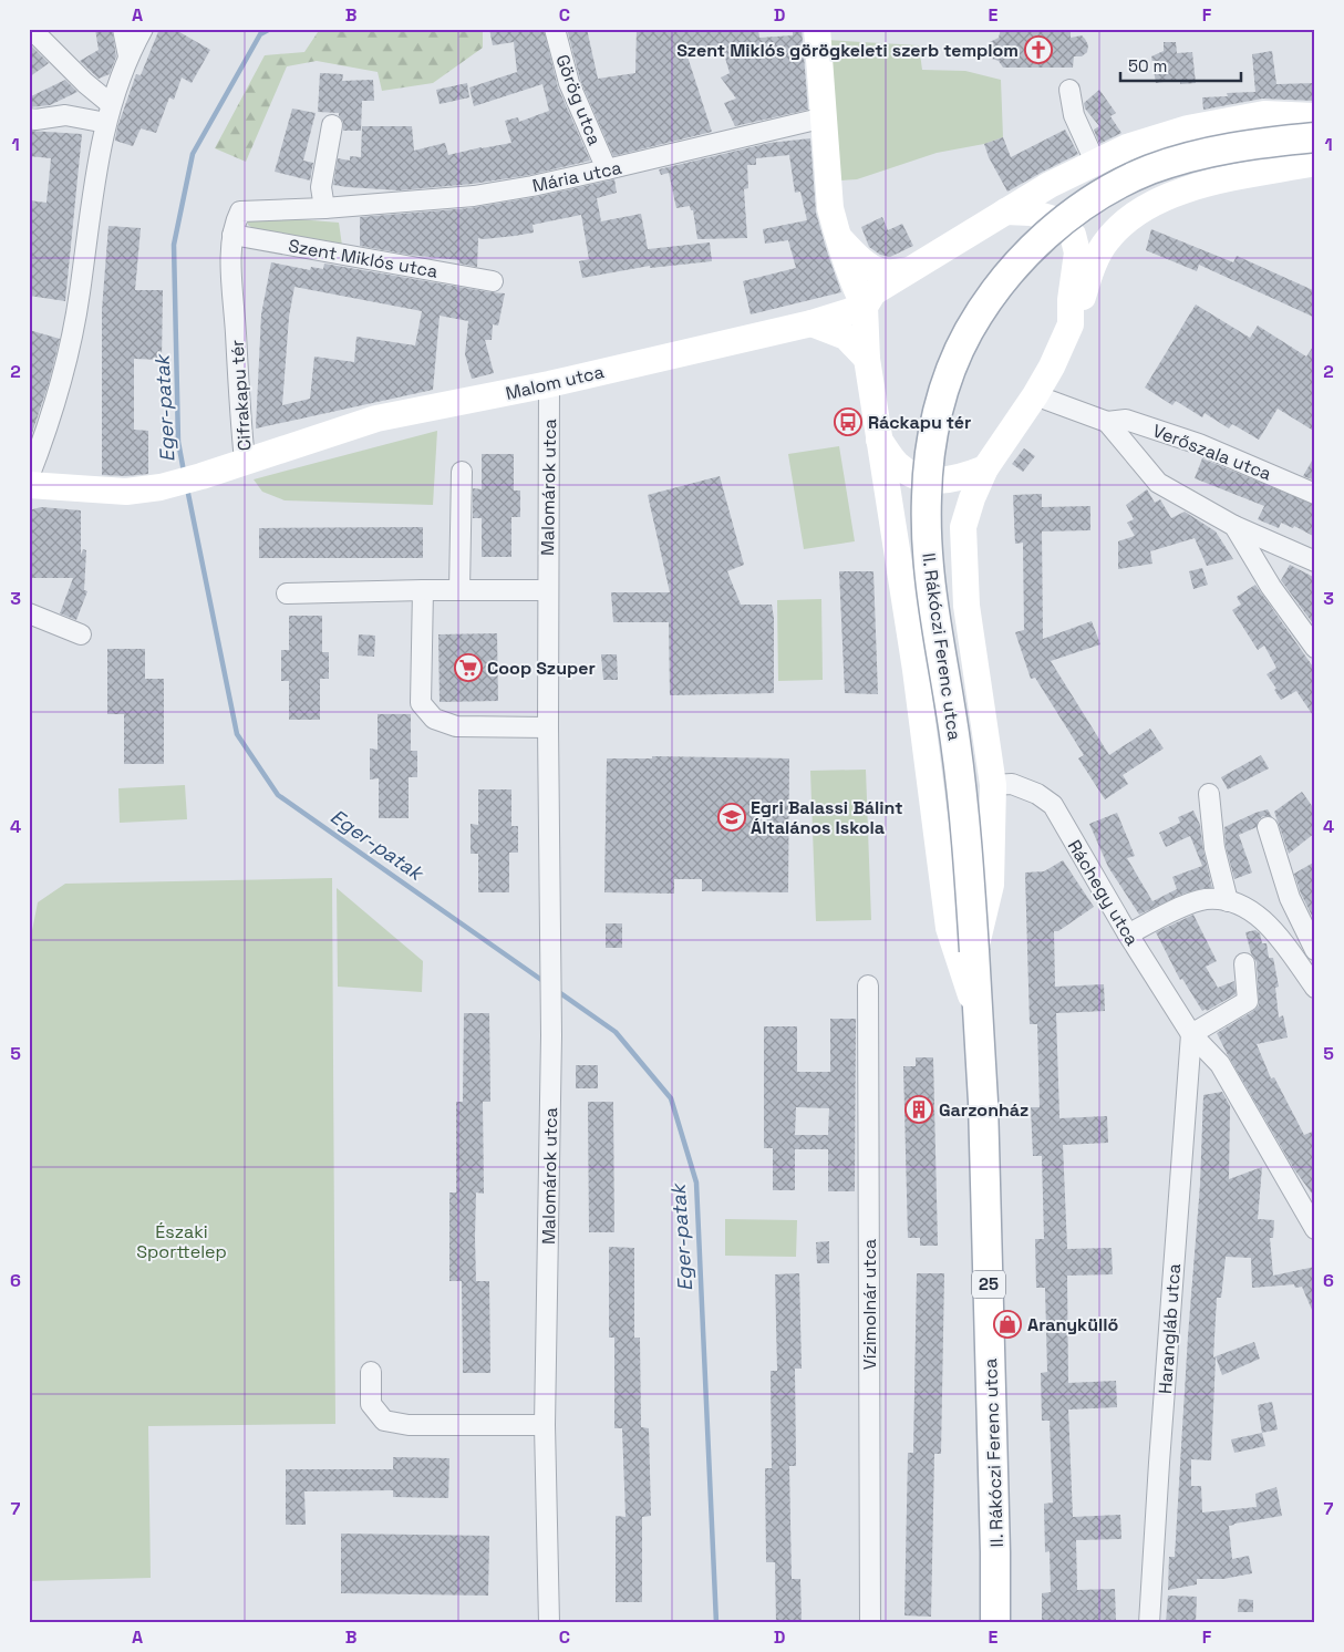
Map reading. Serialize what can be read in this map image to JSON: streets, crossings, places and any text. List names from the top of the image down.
{
  "streets": {
    "main road": [
      "Malom utca",
      "Cifrakapu tér",
      "II. Rákóczi Ferenc utca",
      "25"
    ],
    "street": [
      "Görög utca",
      "Mária utca",
      "Szent Miklós utca",
      "Verőszala utca",
      "Malomárok utca",
      "Ráchegy utca",
      "Vízimolnár utca",
      "Harangláb utca"
    ]
  },
  "crossings": [
    ["Görög utca", "Mária utca"],
    ["Mária utca", "Cifrakapu tér"],
    ["Szent Miklós utca", "Cifrakapu tér"],
    ["Malom utca", "Cifrakapu tér"],
    ["Malom utca", "Malomárok utca"],
    ["II. Rákóczi Ferenc utca", "Ráchegy utca"],
    ["Ráchegy utca", "Harangláb utca"]
  ],
  "water": ["Eger-patak"],
  "parks": ["Északi Sporttelep"],
  "places": {
    "church": ["Szent Miklós görögkeleti szerb templom"],
    "bus stop": ["Ráckapu tér"],
    "supermarket": ["Coop Szuper"],
    "school or university": ["Egri Balassi Bálint Általános Iskola"],
    "building": ["Garzonház"],
    "shop": ["Aranyküllő"]
  },
  "scale_bar": "50 m",
  "grid": {
    "columns": [
      "A",
      "B",
      "C",
      "D",
      "E",
      "F"
    ],
    "rows": [
      "1",
      "2",
      "3",
      "4",
      "5",
      "6",
      "7"
    ]
  }
}
